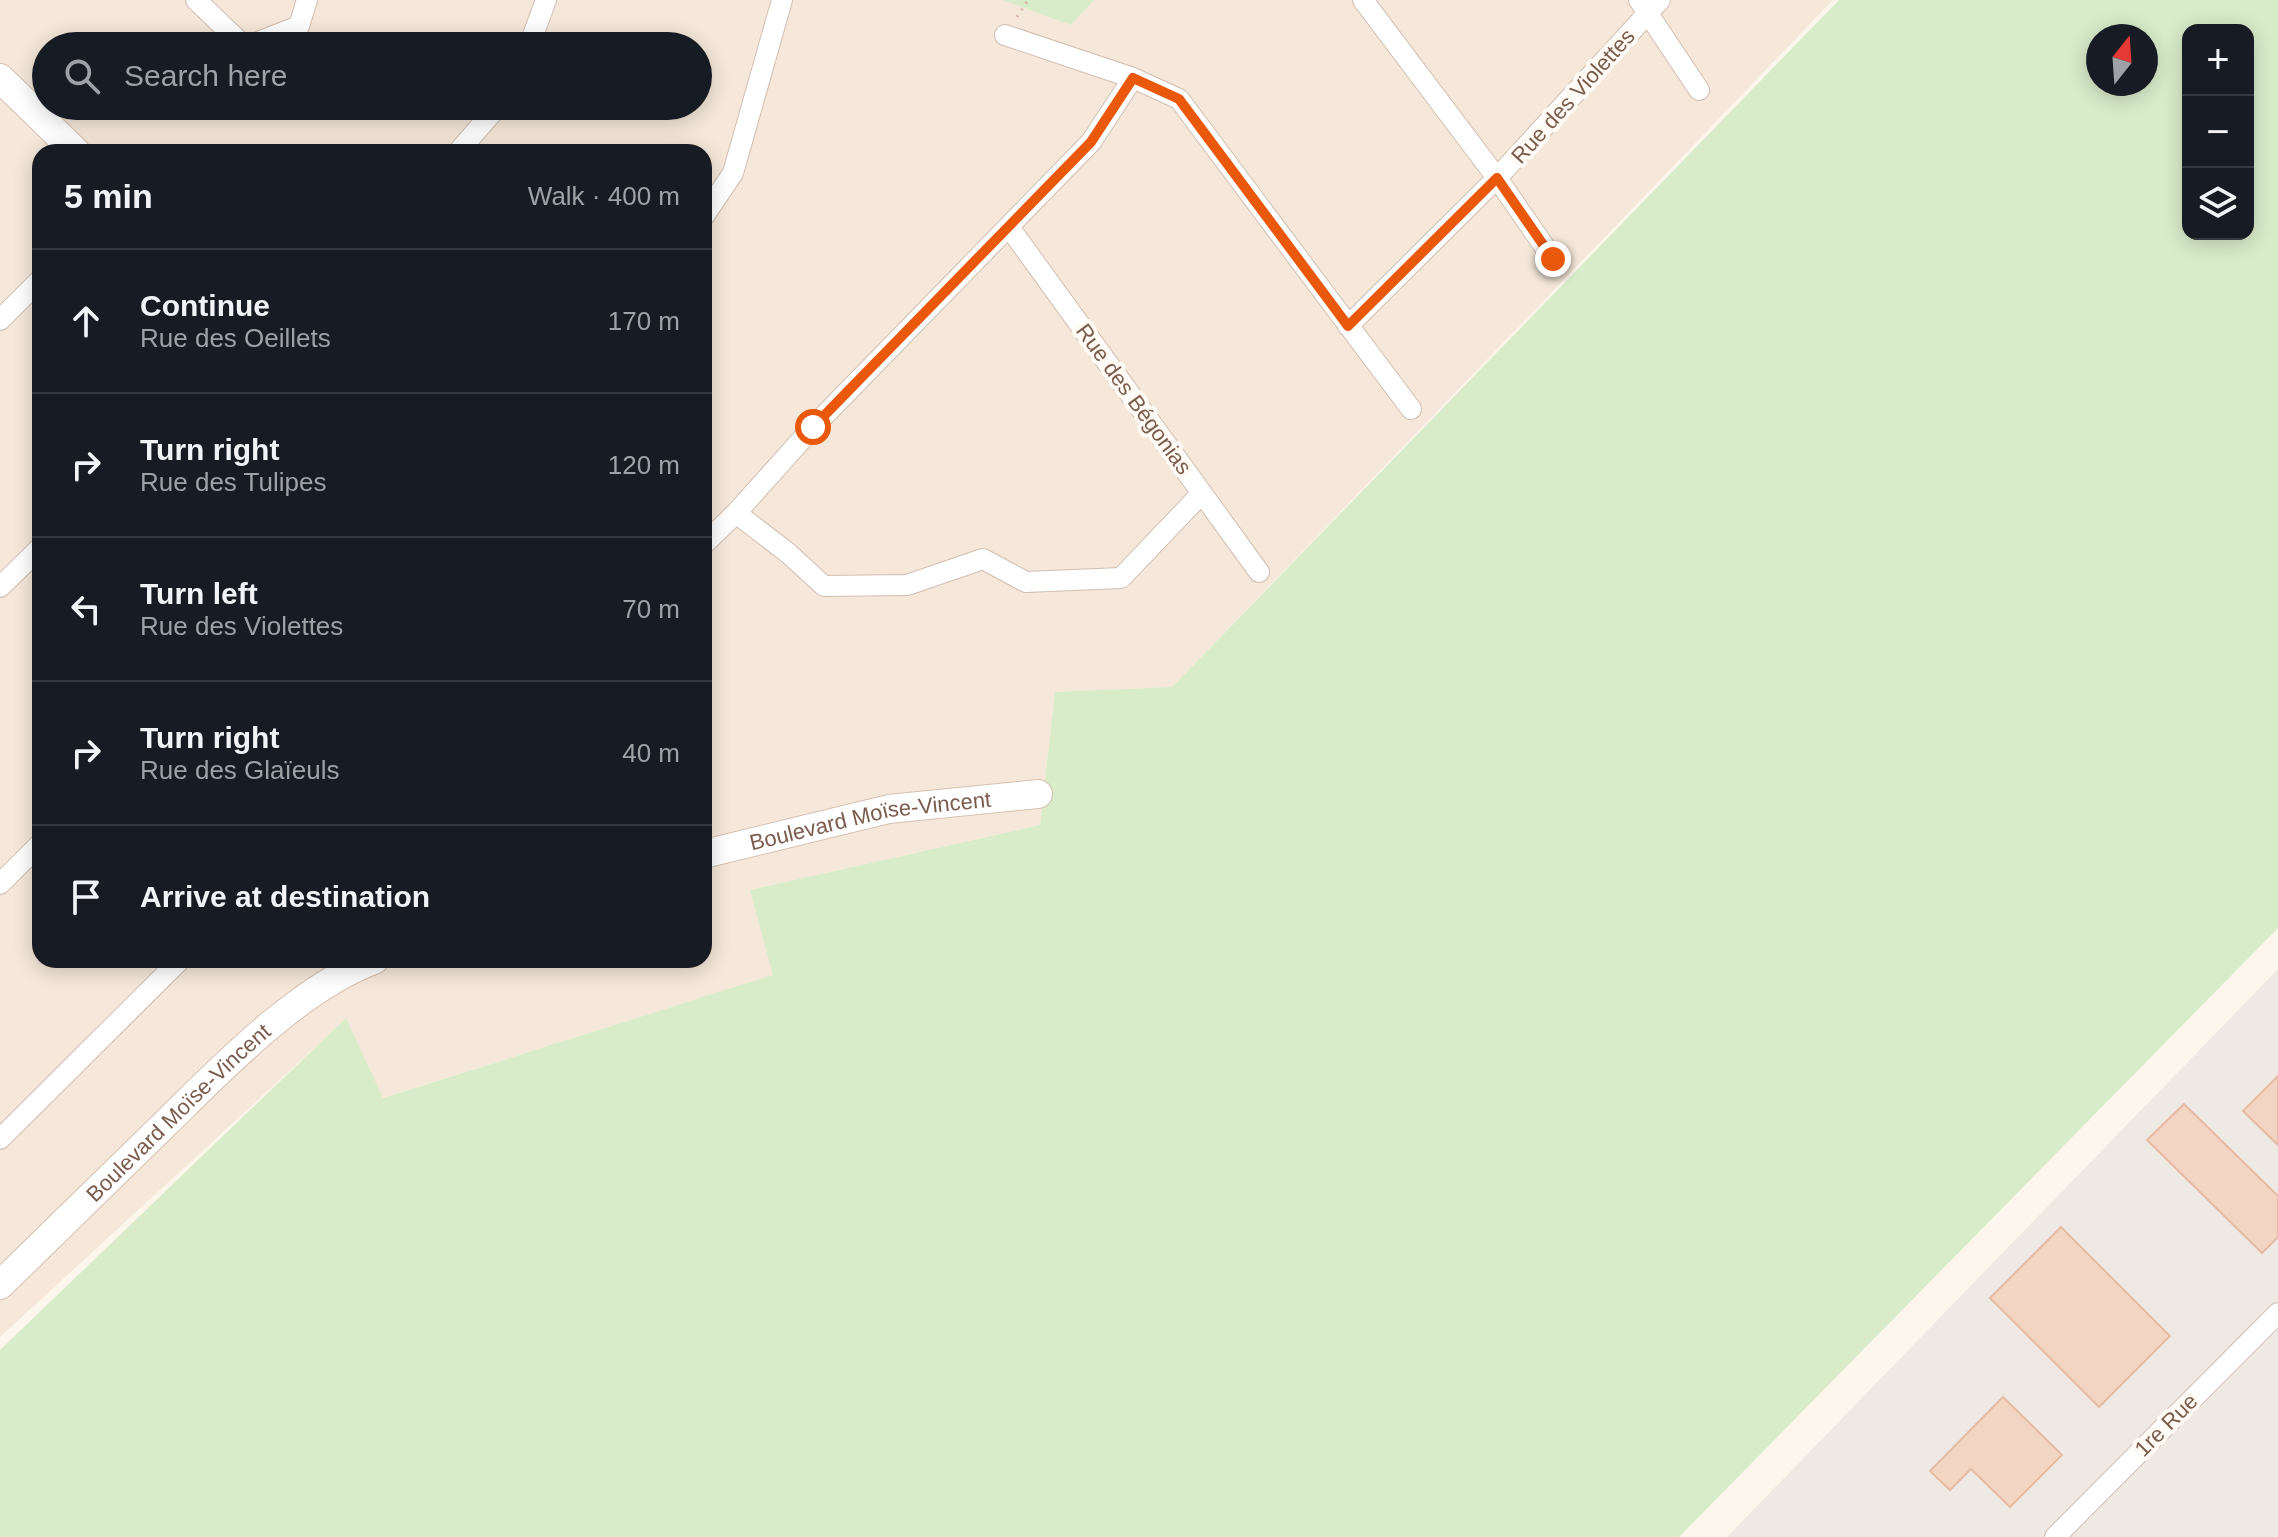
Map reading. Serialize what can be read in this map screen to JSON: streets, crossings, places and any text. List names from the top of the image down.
{
  "streets": {
    "street": [
      "Rue des Violettes",
      "Rue des Bégonias",
      "Boulevard Moïse-Vincent",
      "1re Rue"
    ]
  },
  "north": "top",
  "page": {
    "map_buttons": ["+", "−"],
    "search": "Search here",
    "heading": ["5 min", "Walk · 400 m"],
    "list": [
      ["Continue", "Rue des Oeillets", "170 m"],
      ["Turn right", "Rue des Tulipes", "120 m"],
      ["Turn left", "Rue des Violettes", "70 m"],
      ["Turn right", "Rue des Glaïeuls", "40 m"],
      "Arrive at destination"
    ]
  }
}
